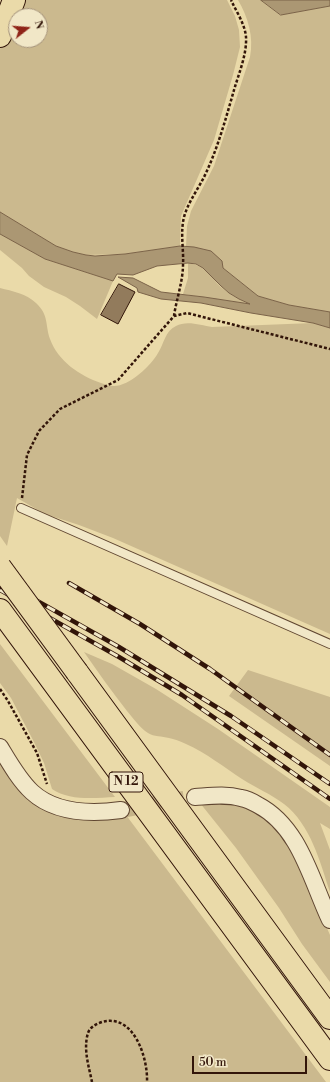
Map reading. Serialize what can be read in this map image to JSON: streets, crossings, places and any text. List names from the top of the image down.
{
  "streets": {
    "main road": ["N 12"]
  },
  "scale_bar": "50 m",
  "north": "right"
}
